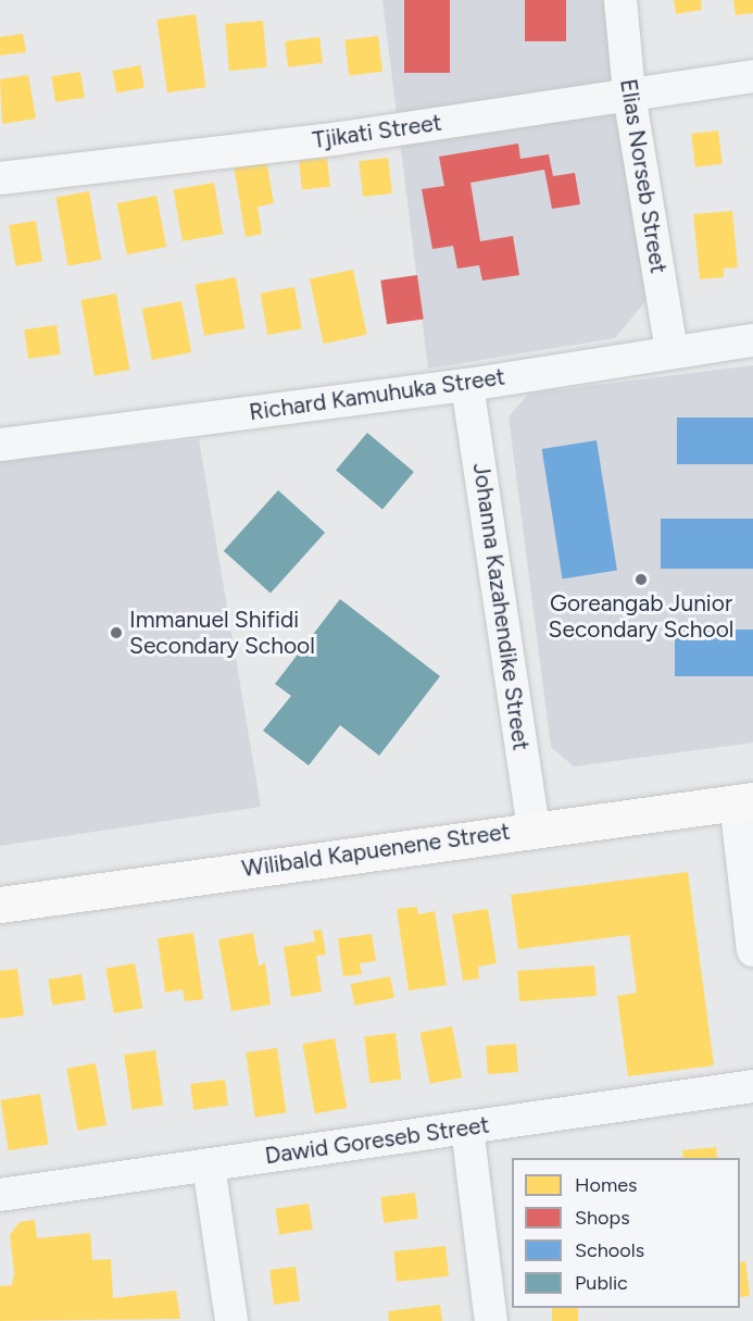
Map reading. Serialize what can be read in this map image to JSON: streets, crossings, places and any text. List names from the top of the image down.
{
  "streets": {
    "street": [
      "Tjikati Street",
      "Elias Norseb Street",
      "Richard Kamuhuka Street",
      "Johanna Kazahendike Street",
      "Wilibald Kapuenene Street",
      "Dawid Goreseb Street"
    ]
  },
  "crossings": [
    ["Tjikati Street", "Elias Norseb Street"],
    ["Elias Norseb Street", "Richard Kamuhuka Street"],
    ["Richard Kamuhuka Street", "Johanna Kazahendike Street"],
    ["Johanna Kazahendike Street", "Wilibald Kapuenene Street"]
  ],
  "places": ["Goreangab Junior Secondary School", "Immanuel Shifidi Secondary School"],
  "legend": [
    "Homes",
    "Shops",
    "Schools",
    "Public"
  ]
}
